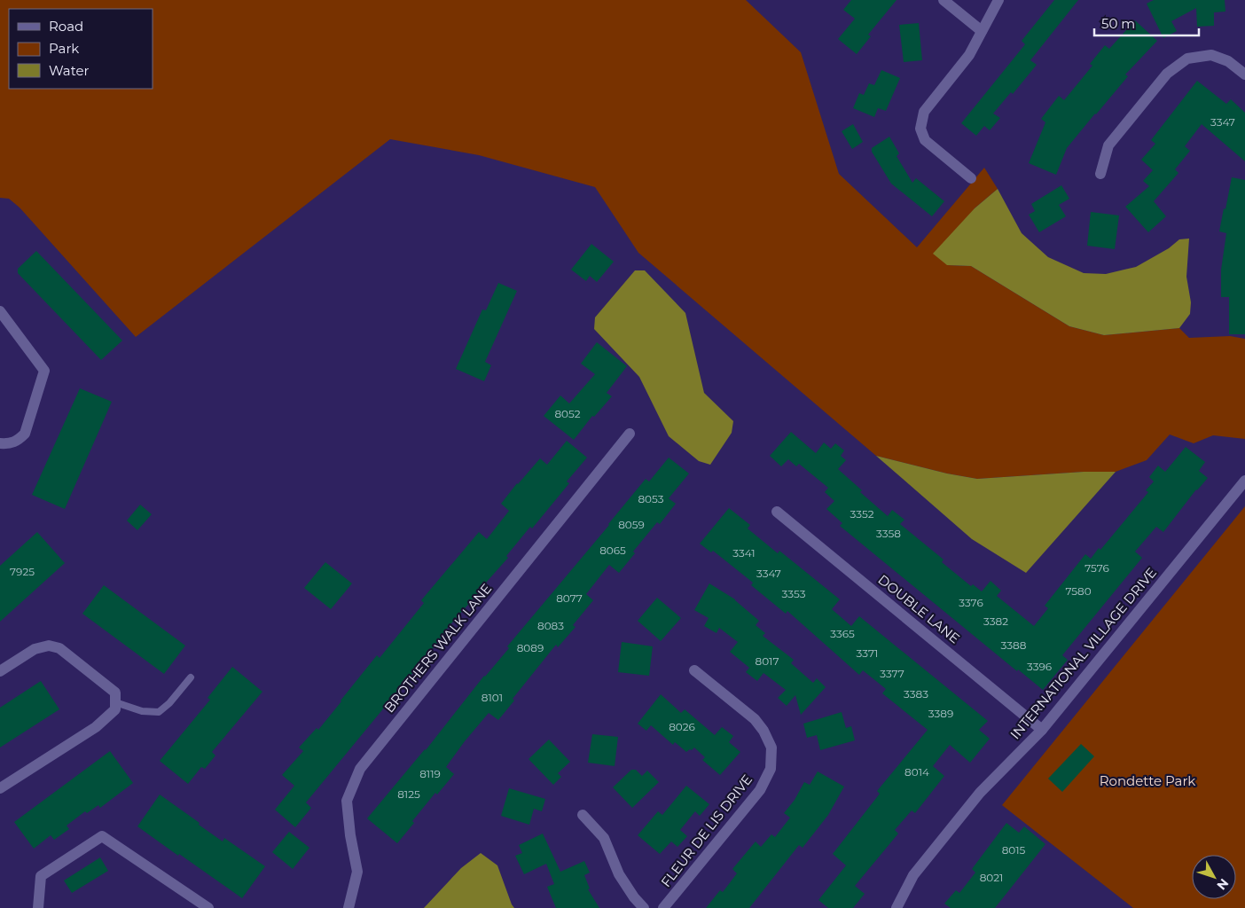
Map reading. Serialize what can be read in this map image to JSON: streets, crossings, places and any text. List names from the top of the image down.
{
  "streets": {
    "street": [
      "DOUBLE LANE",
      "BROTHERS WALK LANE",
      "INTERNATIONAL VILLAGE DRIVE",
      "FLEUR DE LIS DRIVE"
    ]
  },
  "crossings": [
    ["DOUBLE LANE", "INTERNATIONAL VILLAGE DRIVE"]
  ],
  "parks": ["Rondette Park"],
  "house_numbers": [
    "3347",
    "8052",
    "8053",
    "3352",
    "8059",
    "3358",
    "8065",
    "3341",
    "7576",
    "7925",
    "3347",
    "7580",
    "3353",
    "8077",
    "3376",
    "3382",
    "8083",
    "3365",
    "3388",
    "8089",
    "3371",
    "8017",
    "3396",
    "3377",
    "3383",
    "8101",
    "3389",
    "8026",
    "8014",
    "8119",
    "8125",
    "8015",
    "8021"
  ],
  "legend": ["Road", "Park", "Water"],
  "scale_bar": "50 m",
  "north": "bottom right"
}
